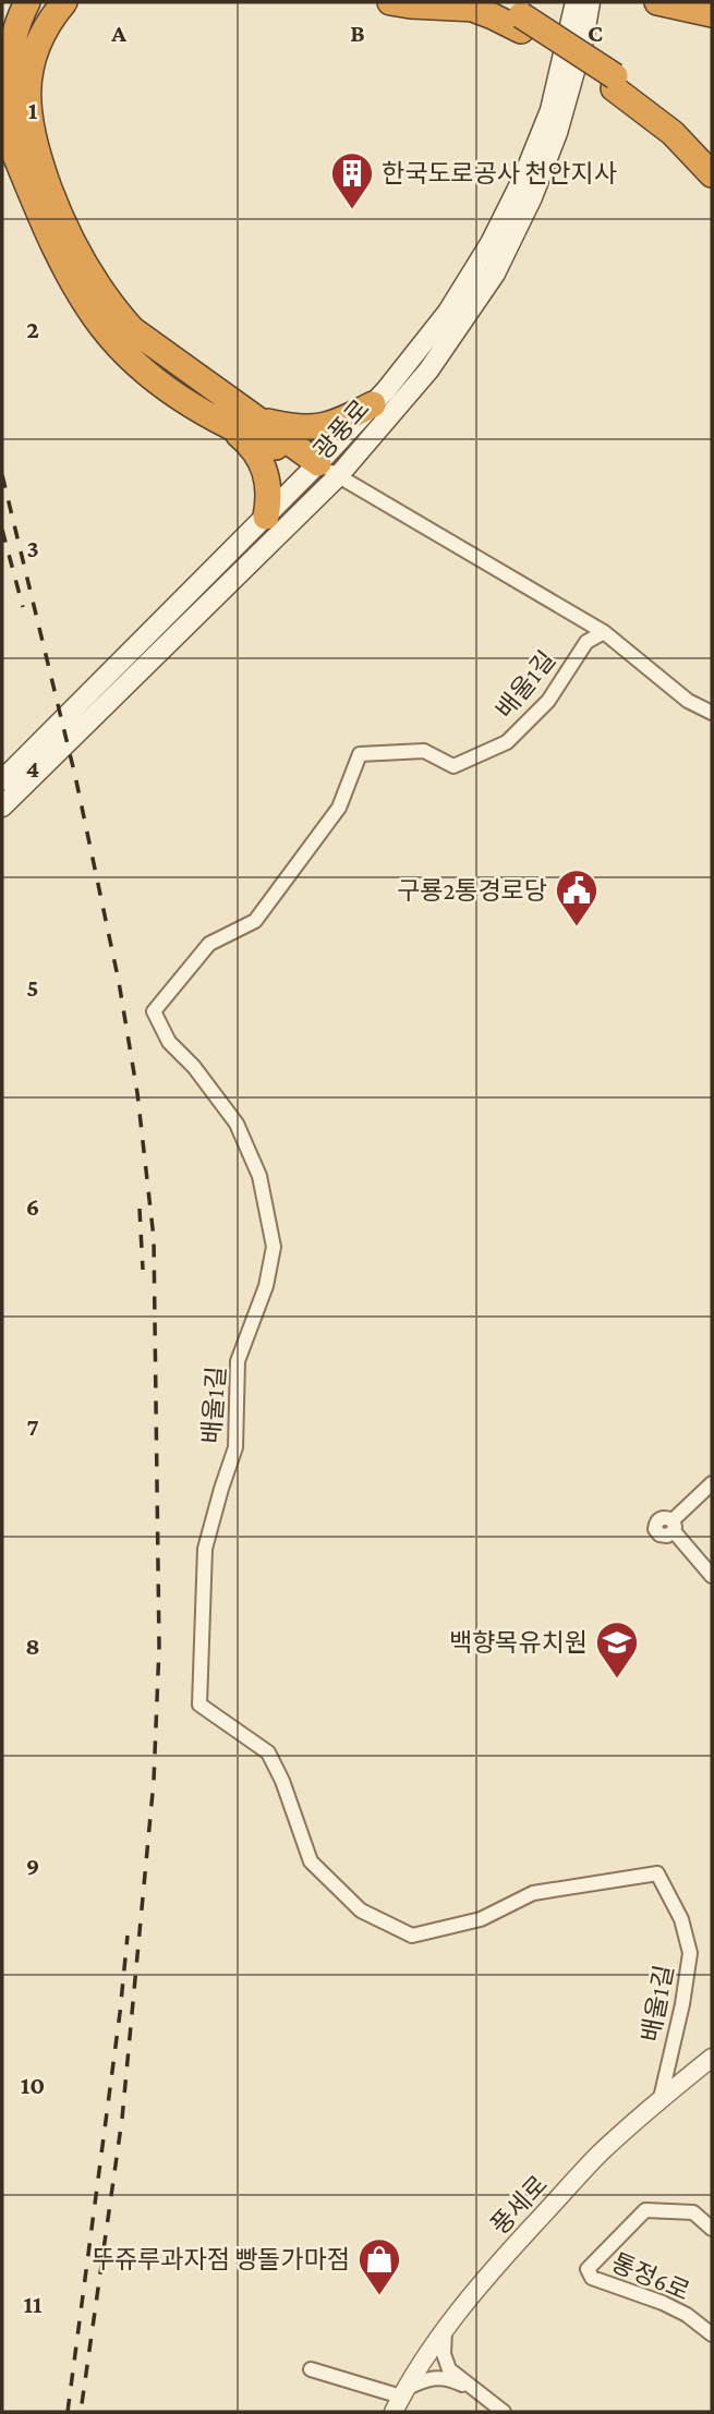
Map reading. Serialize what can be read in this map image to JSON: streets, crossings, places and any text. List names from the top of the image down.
{
  "streets": {
    "main road": ["광풍로"],
    "street": ["배울1길", "풍세로", "통정6로"]
  },
  "crossings": [
    ["배울1길", "풍세로"]
  ],
  "places": {
    "building": ["한국도로공사 천안지사"],
    "public building": ["구룡2통경로당"],
    "school or university": ["백향목유치원"],
    "shop": ["뚜쥬루과자점 빵돌가마점"]
  },
  "grid": {
    "columns": ["A", "B", "C"],
    "rows": [
      "1",
      "2",
      "3",
      "4",
      "5",
      "6",
      "7",
      "8",
      "9",
      "10",
      "11"
    ]
  }
}
